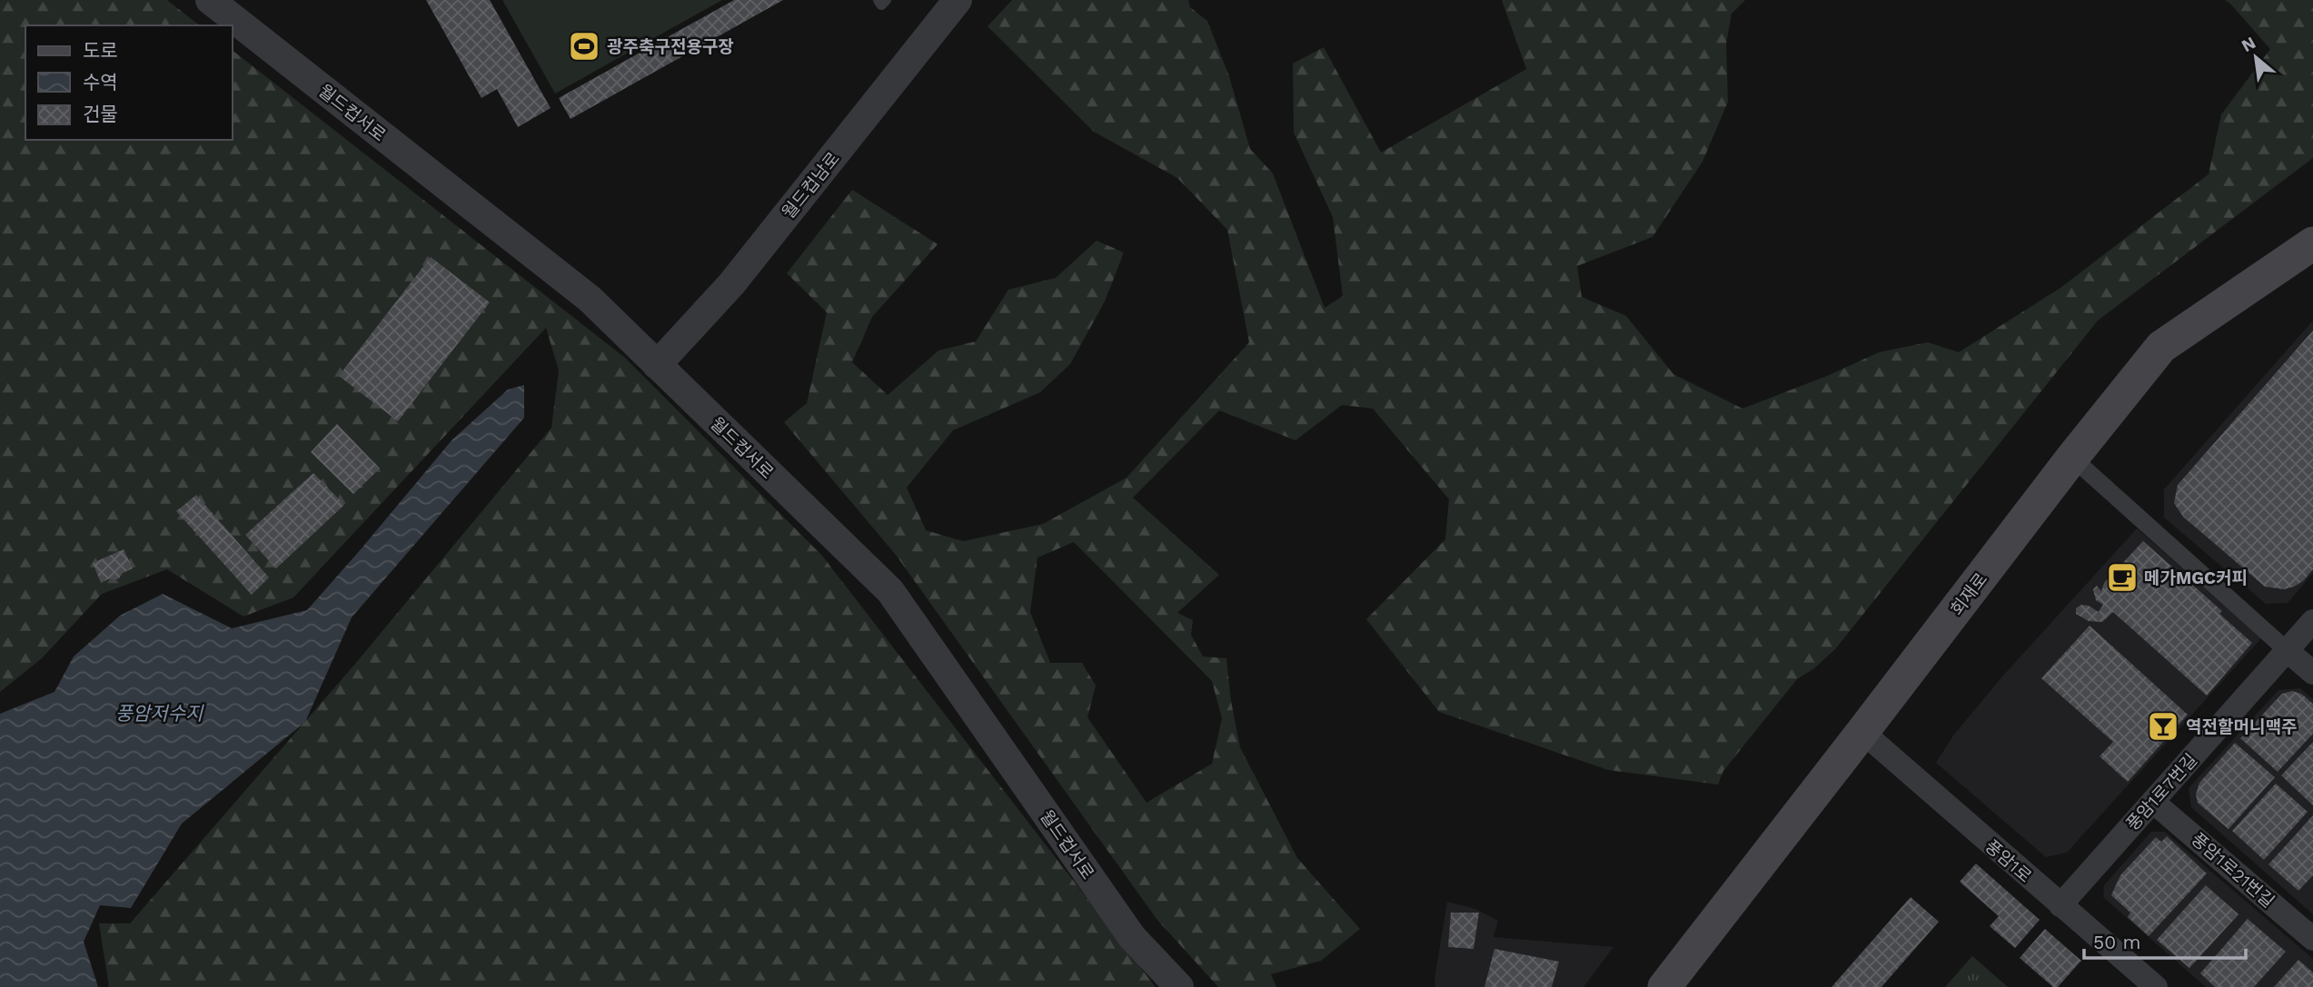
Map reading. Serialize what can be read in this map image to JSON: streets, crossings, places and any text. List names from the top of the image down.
{
  "streets": {
    "main road": ["회재로"],
    "street": [
      "월드컵서로",
      "월드컵남로",
      "풍암1로7번길",
      "풍암1로",
      "풍암1로21번길"
    ]
  },
  "crossings": [
    ["월드컵서로", "월드컵남로"],
    ["회재로", "풍암1로"],
    ["풍암1로7번길", "풍암1로"],
    ["풍암1로7번길", "풍암1로21번길"]
  ],
  "water": ["풍암저수지"],
  "places": {
    "sports": ["광주축구전용구장"],
    "cafe": ["메가MGC커피"],
    "bar": ["역전할머니맥주"]
  },
  "legend": ["도로", "수역", "건물"],
  "scale_bar": "50 m",
  "north": "top left"
}
